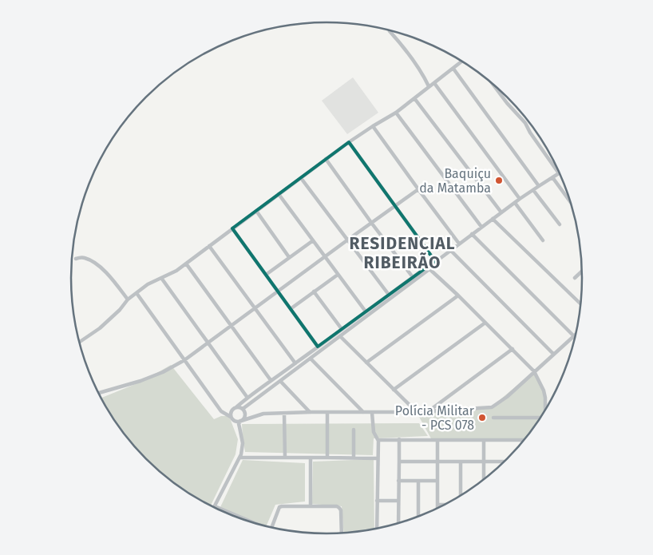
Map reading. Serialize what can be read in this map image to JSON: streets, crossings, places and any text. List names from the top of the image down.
{
  "districts": ["RESIDENCIAL RIBEIRÃO"],
  "places": ["Baquiçu da Matamba", "Polícia Militar - PCS 078"]
}
